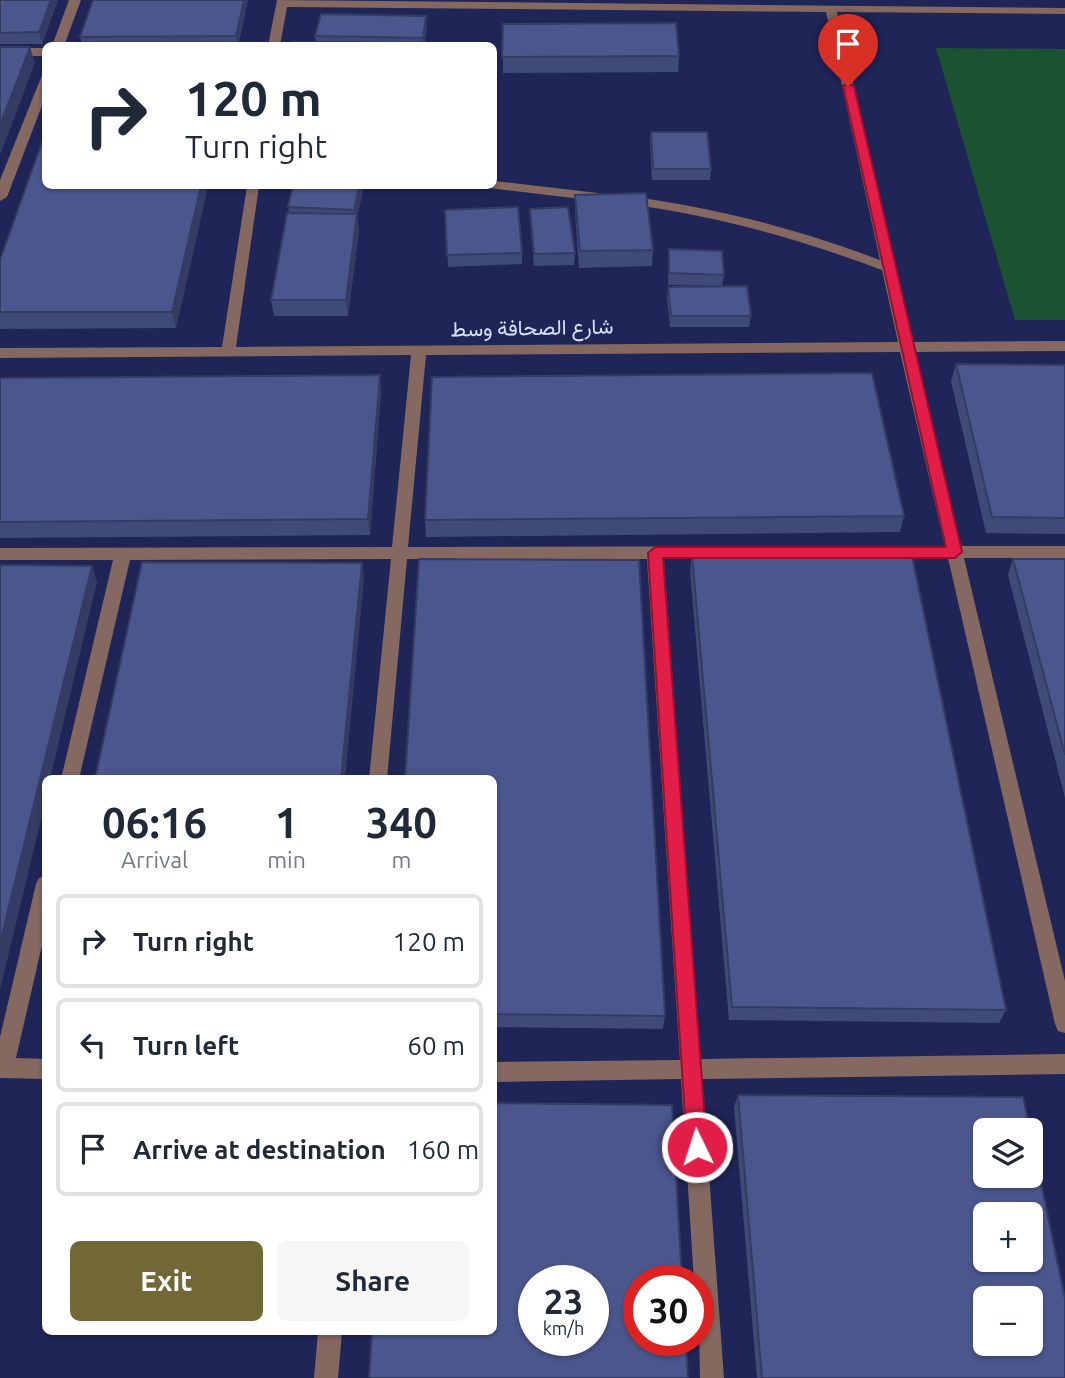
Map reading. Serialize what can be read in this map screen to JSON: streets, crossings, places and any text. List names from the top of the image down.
{
  "streets": {
    "street": ["شارع الصحافة وسط"]
  },
  "page": {
    "turn": ["120 m", "Turn right"],
    "eta": [
      "06:16",
      "Arrival",
      "1",
      "min",
      "340",
      "m"
    ],
    "list": [
      {
        "name": "Turn right",
        "value": "120 m"
      },
      {
        "name": "Turn left",
        "value": "60 m"
      },
      {
        "name": "Arrive at destination",
        "value": "160 m"
      }
    ],
    "map_buttons": ["+", "−"],
    "buttons": ["Exit", "Share"],
    "speed": "23 km/h",
    "limit": "30"
  }
}
